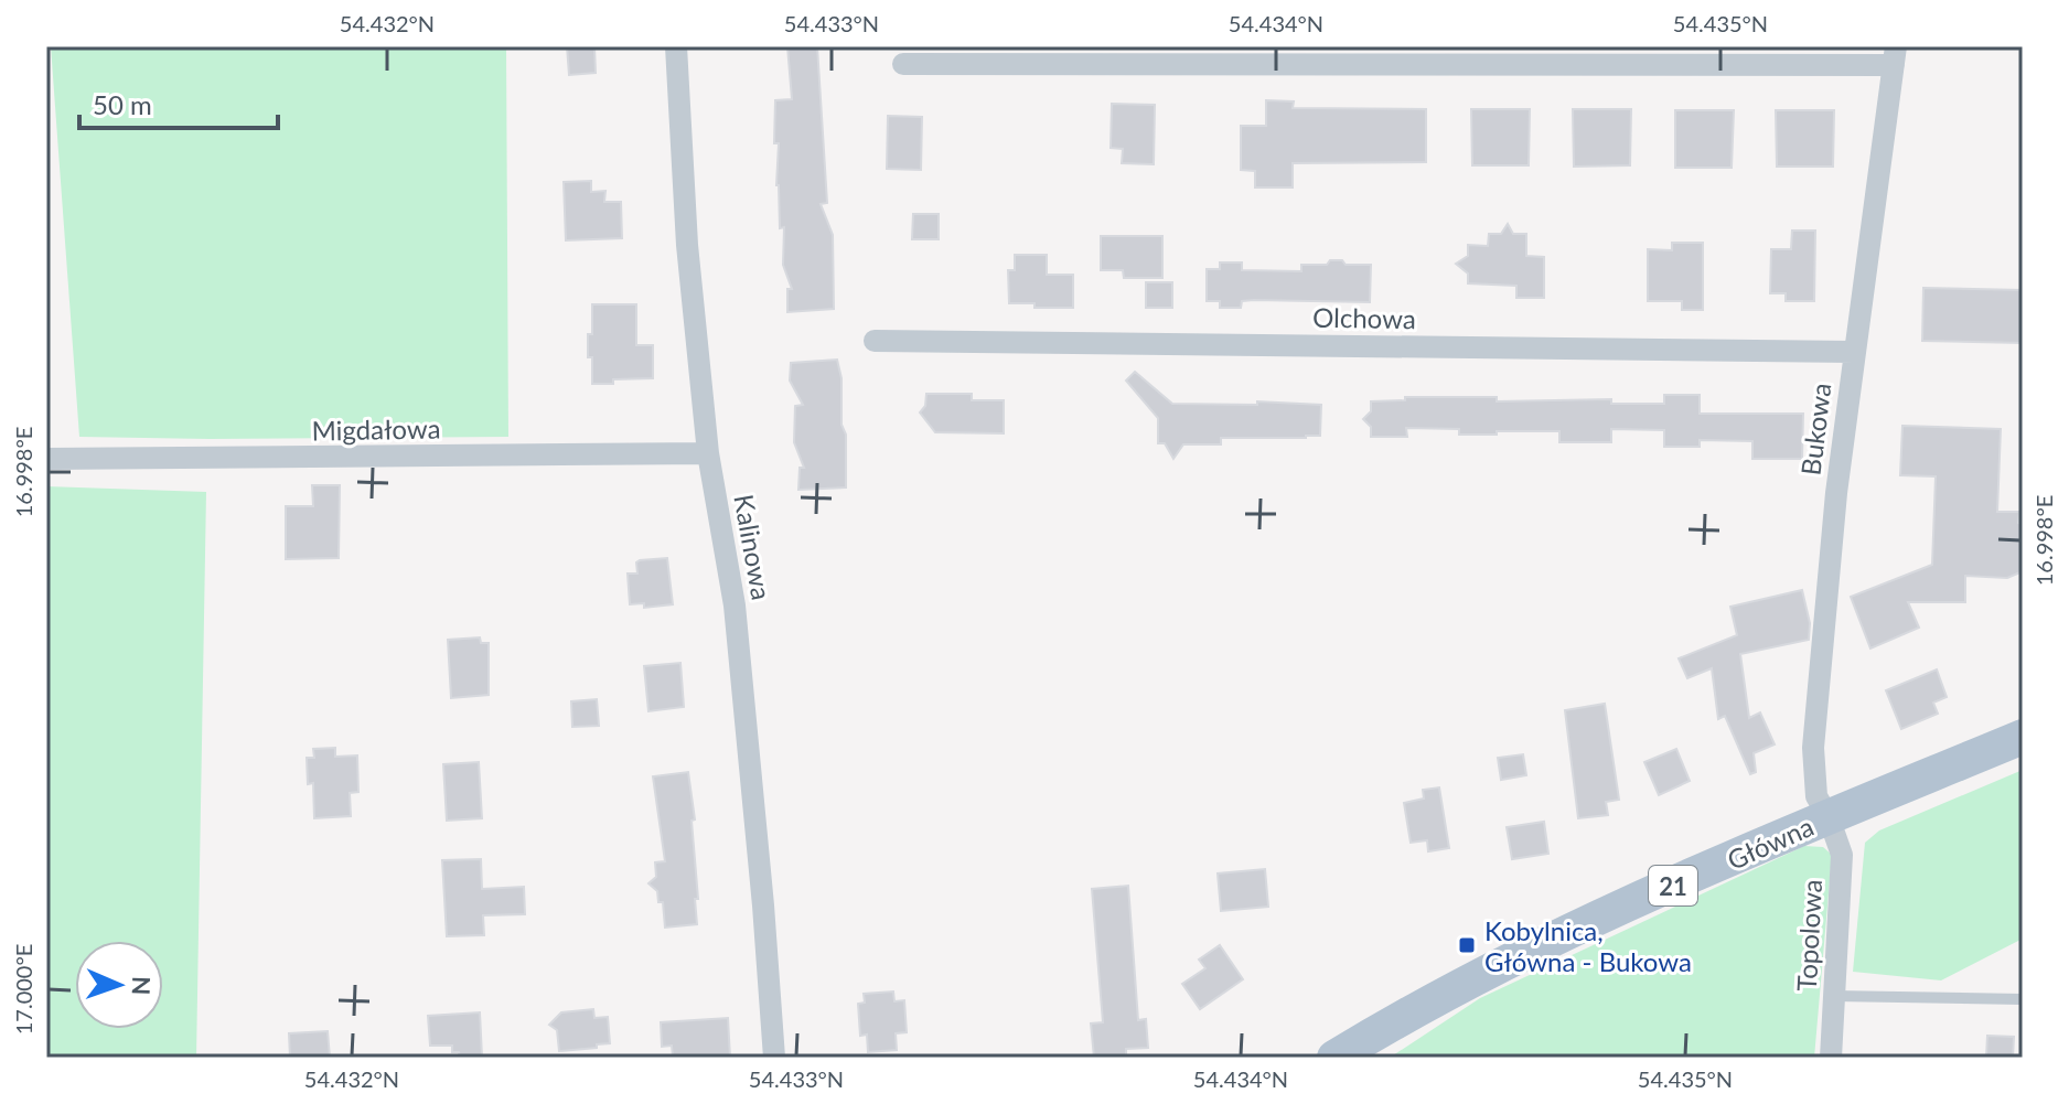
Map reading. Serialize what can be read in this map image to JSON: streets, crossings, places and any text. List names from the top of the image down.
{
  "streets": {
    "main road": ["Główna", "21"],
    "street": [
      "Olchowa",
      "Migdałowa",
      "Bukowa",
      "Kalinowa",
      "Topolowa"
    ]
  },
  "crossings": [
    ["Olchowa", "Bukowa"],
    ["Migdałowa", "Kalinowa"],
    ["Bukowa", "Główna"],
    ["Bukowa", "Topolowa"],
    ["Główna", "Topolowa"]
  ],
  "places": {
    "transit": ["Kobylnica, Główna - Bukowa"]
  },
  "scale_bar": "50 m",
  "north": "right",
  "coordinates": [
    "54.432°N",
    "54.433°N",
    "54.434°N",
    "54.435°N",
    "16.998°E",
    "17.000°E"
  ]
}
